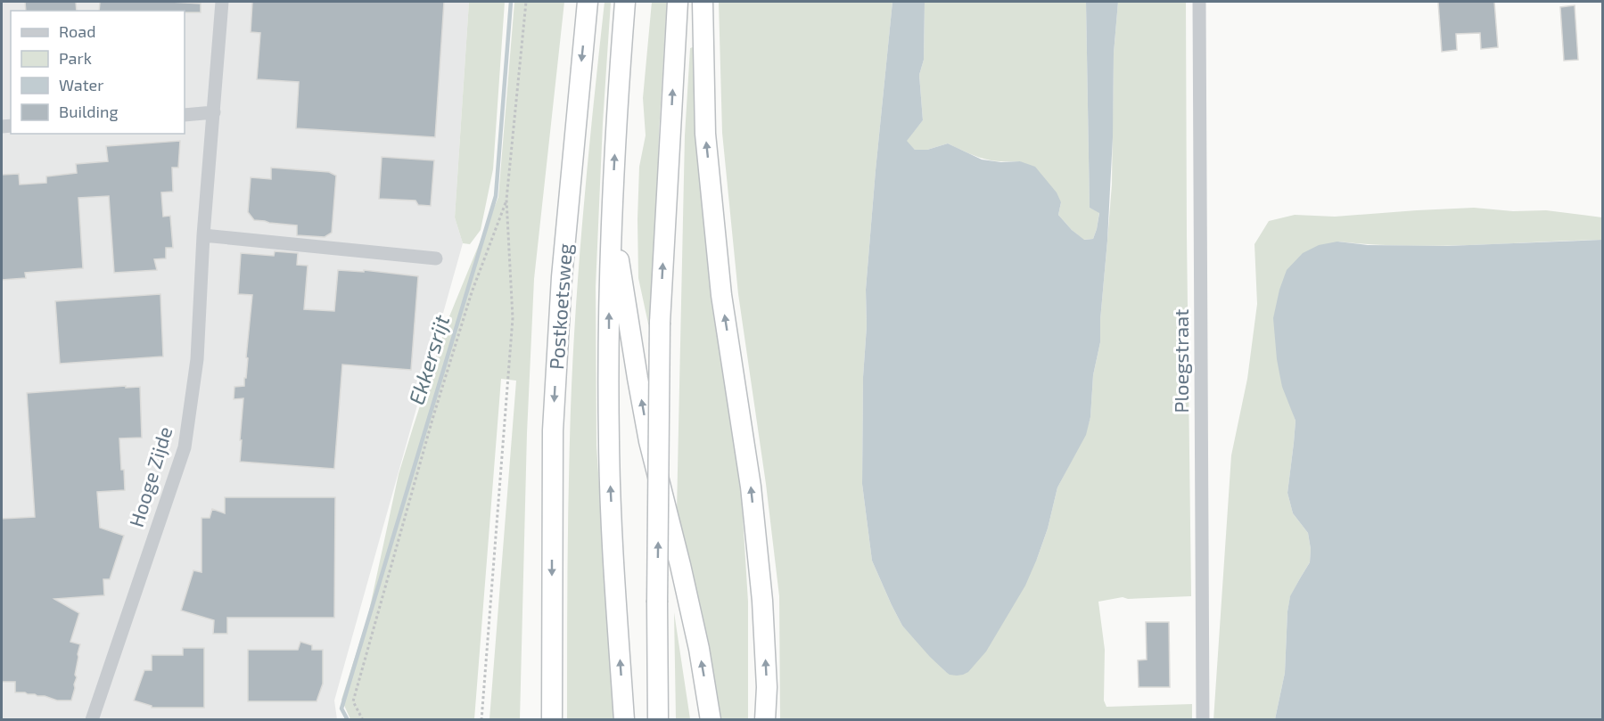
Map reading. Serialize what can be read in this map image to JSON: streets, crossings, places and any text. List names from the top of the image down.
{
  "streets": {
    "highway": ["Postkoetsweg"],
    "street": ["Ploegstraat", "Hooge Zijde"]
  },
  "water": ["Ekkersrijt"],
  "legend": [
    "Road",
    "Park",
    "Water",
    "Building"
  ]
}
